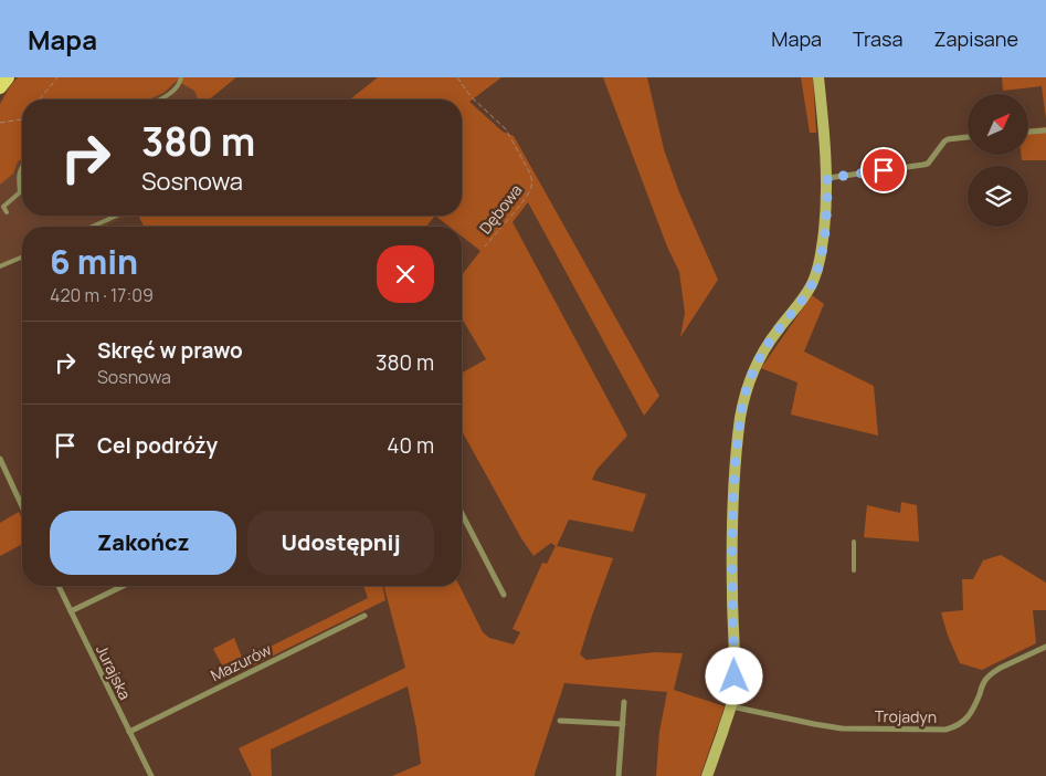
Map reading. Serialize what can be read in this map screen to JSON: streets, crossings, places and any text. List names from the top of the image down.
{
  "streets": {
    "street": ["Mazurów", "Jurajska", "Trojadyn"],
    "path": ["Dębowa"]
  },
  "crossings": [
    ["Mazurów", "Jurajska"]
  ],
  "north": "top right",
  "page": {
    "header": "Mapa",
    "nav": ["Mapa", "Trasa", "Zapisane"],
    "turn": ["380 m", "Sosnowa"],
    "heading": ["6 min", "420 m · 17:09"],
    "list": [
      {
        "name": "Skręć w prawo",
        "note": "Sosnowa",
        "value": "380 m"
      },
      {
        "name": "Cel podróży",
        "value": "40 m"
      }
    ],
    "buttons": ["Zakończ", "Udostępnij"]
  }
}
